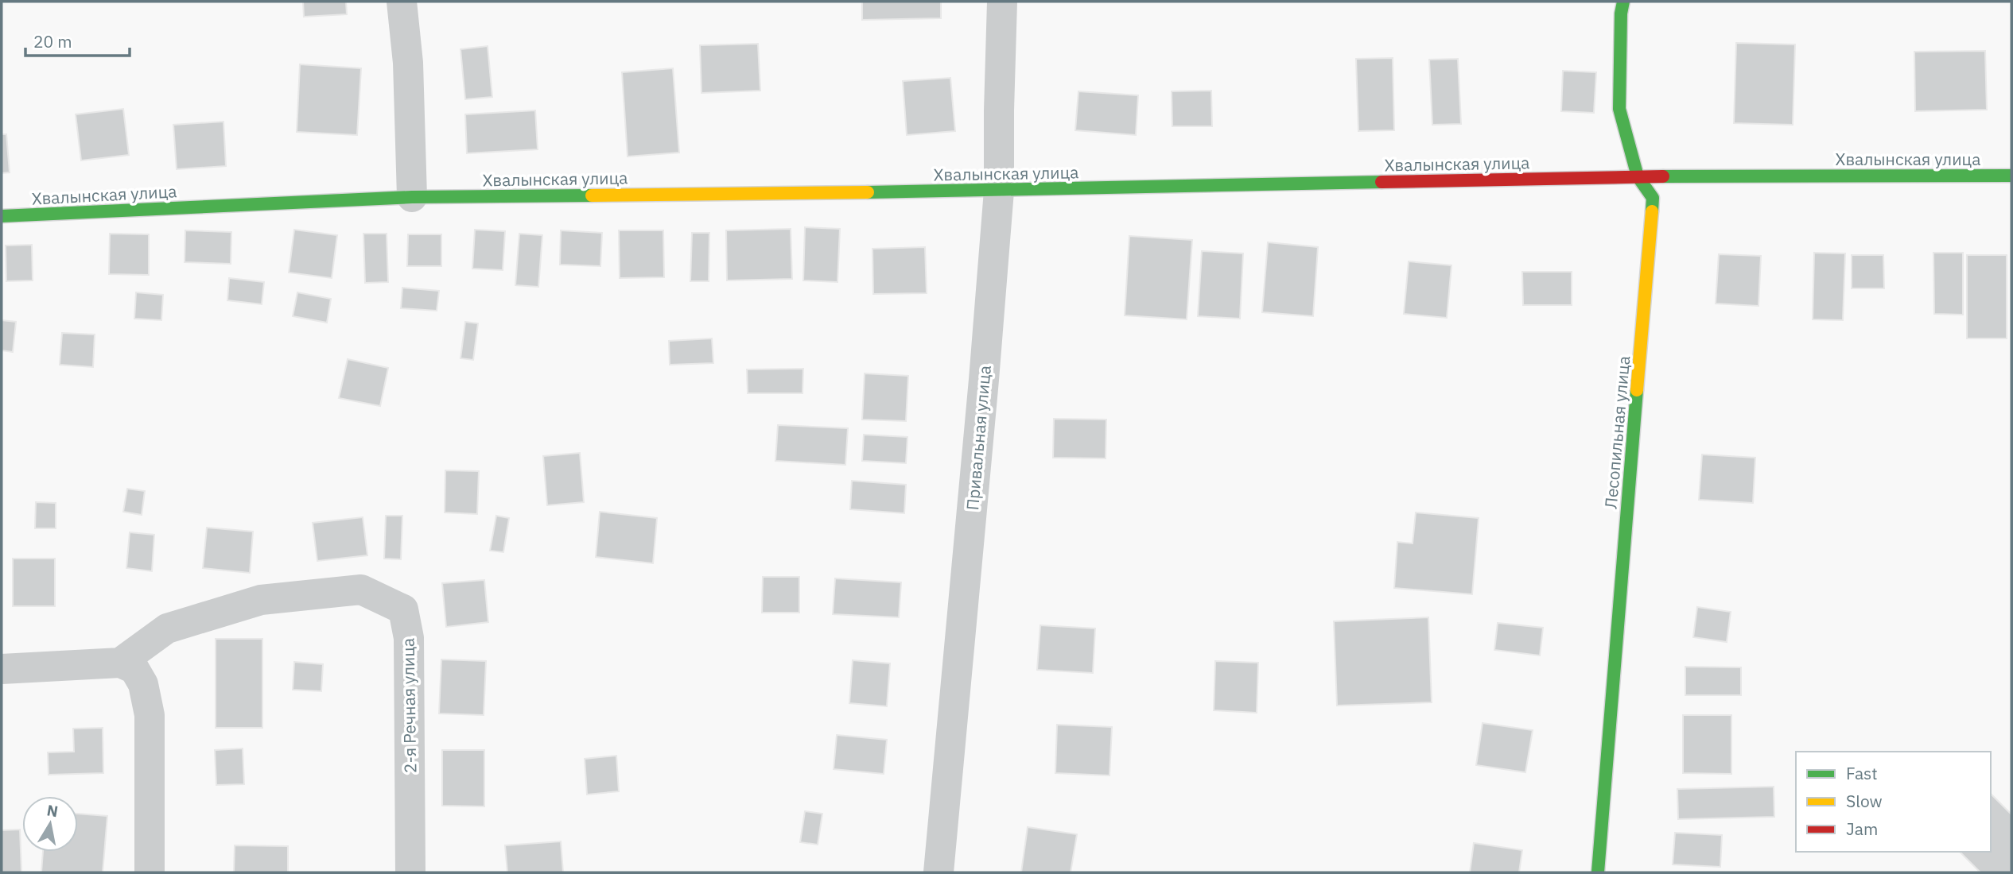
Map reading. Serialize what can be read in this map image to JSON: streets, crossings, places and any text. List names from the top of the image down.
{
  "streets": {
    "street": [
      "Хвалынская улица",
      "Лесопильная улица",
      "Привальная улица",
      "2-я Речная улица"
    ]
  },
  "crossings": [
    ["Хвалынская улица", "Лесопильная улица"],
    ["Хвалынская улица", "Привальная улица"]
  ],
  "legend": ["Fast", "Slow", "Jam"],
  "scale_bar": "20 m",
  "north": "top"
}
